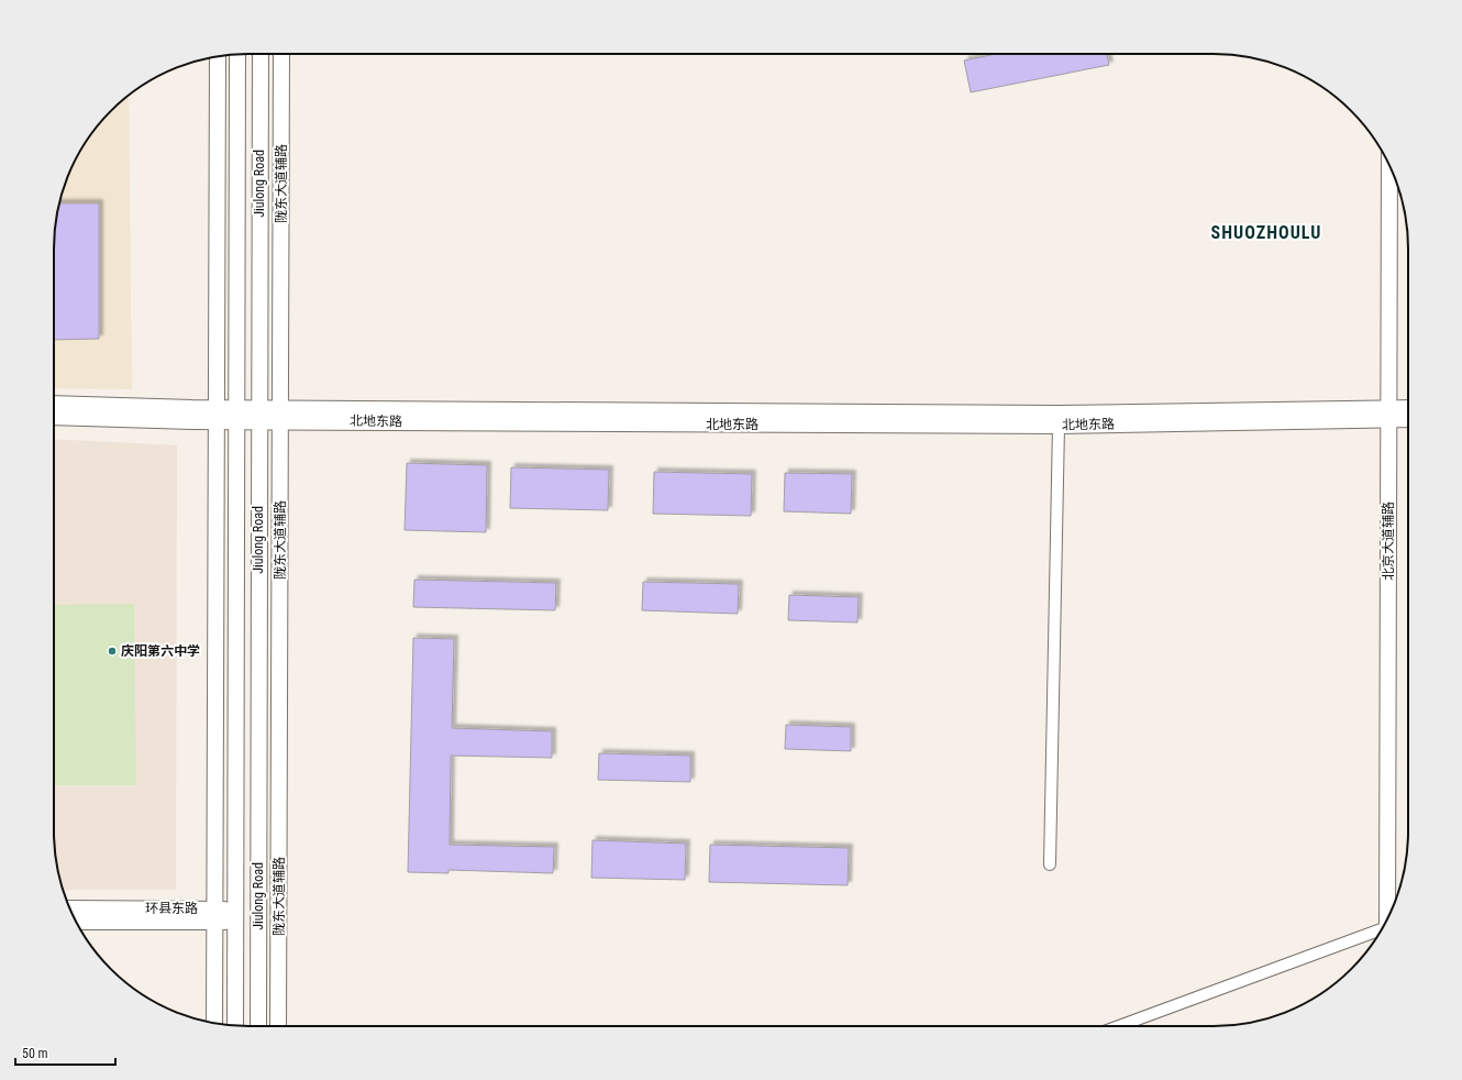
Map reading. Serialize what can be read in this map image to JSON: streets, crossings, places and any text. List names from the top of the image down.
{
  "streets": {
    "street": [
      "Jiulong Road",
      "陇东大道辅路",
      "北地东路",
      "北京大道辅路",
      "环县东路"
    ]
  },
  "crossings": [
    ["Jiulong Road", "北地东路"],
    ["Jiulong Road", "环县东路"],
    ["陇东大道辅路", "北地东路"],
    ["陇东大道辅路", "环县东路"],
    ["北地东路", "北京大道辅路"]
  ],
  "districts": ["SHUOZHOULU"],
  "places": ["庆阳第六中学"],
  "scale_bar": "50 m"
}
